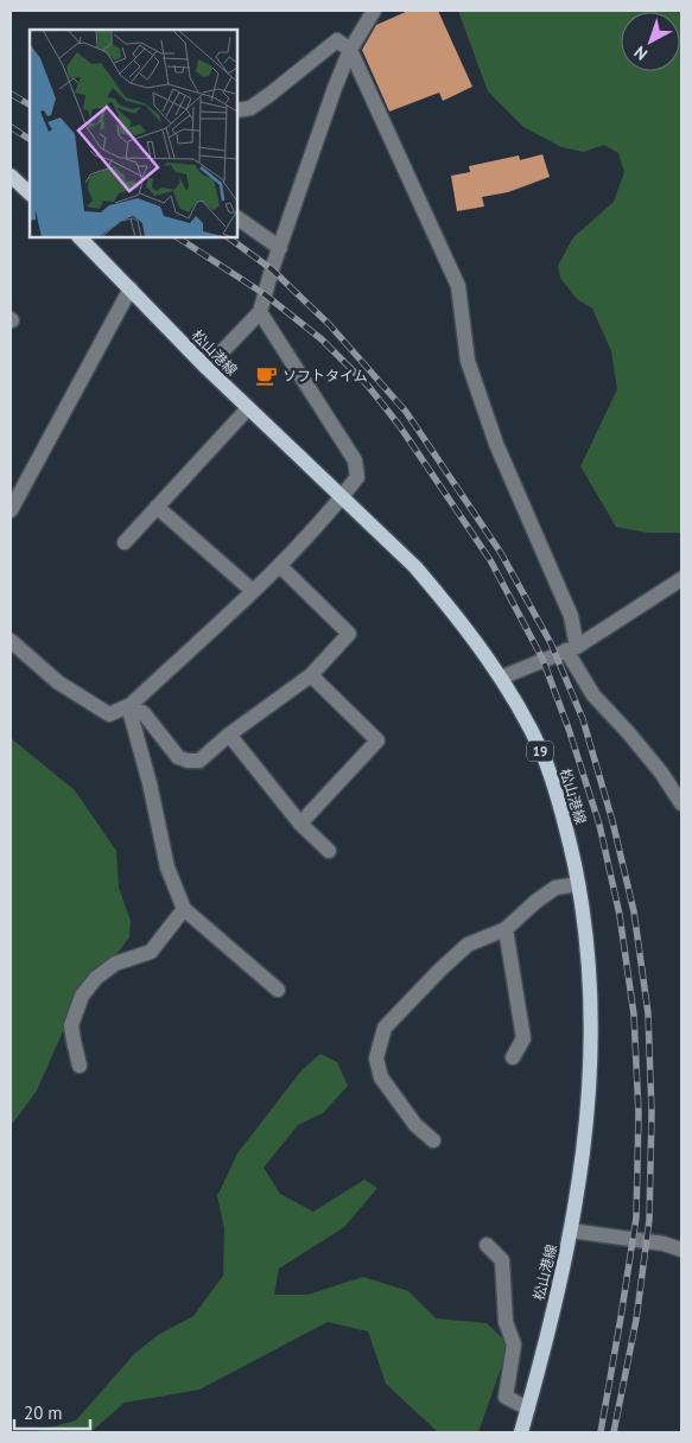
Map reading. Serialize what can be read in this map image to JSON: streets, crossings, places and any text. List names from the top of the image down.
{
  "streets": {
    "main road": ["松山港線", "19"]
  },
  "places": {
    "cafe": ["ソフトタイム"]
  },
  "scale_bar": "20 m",
  "north": "bottom left"
}
